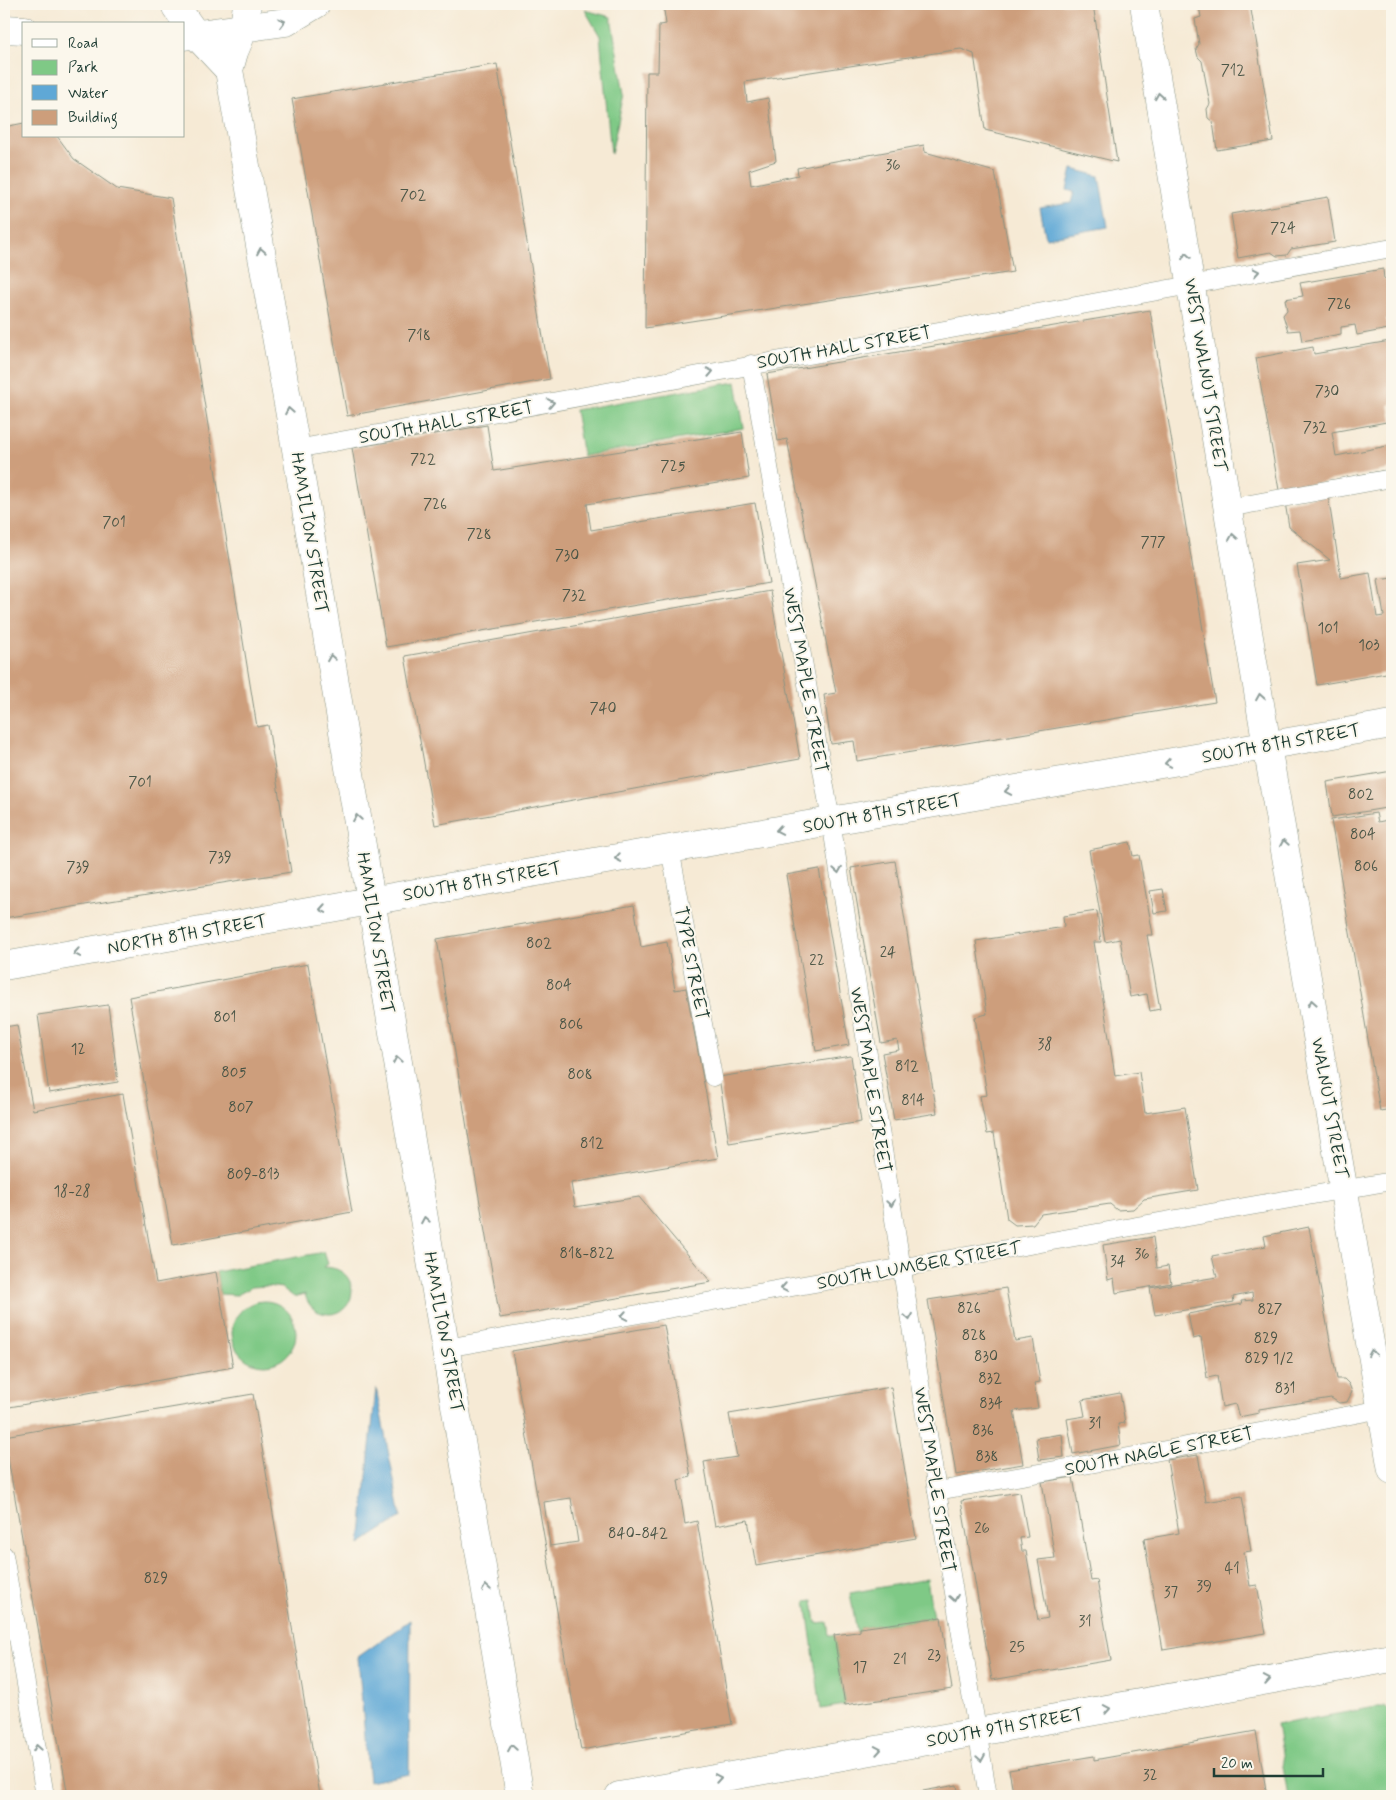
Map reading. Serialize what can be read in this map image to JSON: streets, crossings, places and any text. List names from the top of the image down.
{
  "streets": {
    "main road": [
      "WEST WALNUT STREET",
      "HAMILTON STREET",
      "SOUTH 8TH STREET",
      "NORTH 8TH STREET",
      "WALNUT STREET",
      "SOUTH 9TH STREET"
    ],
    "lane": [
      "SOUTH HALL STREET",
      "WEST MAPLE STREET",
      "TYPE STREET",
      "SOUTH LUMBER STREET",
      "SOUTH NAGLE STREET"
    ]
  },
  "crossings": [
    ["SOUTH HALL STREET", "WEST WALNUT STREET"],
    ["SOUTH HALL STREET", "HAMILTON STREET"],
    ["SOUTH HALL STREET", "WEST MAPLE STREET"],
    ["WEST WALNUT STREET", "SOUTH 8TH STREET"],
    ["WEST WALNUT STREET", "WALNUT STREET"],
    ["HAMILTON STREET", "SOUTH 8TH STREET"],
    ["HAMILTON STREET", "NORTH 8TH STREET"],
    ["HAMILTON STREET", "SOUTH LUMBER STREET"],
    ["WEST MAPLE STREET", "SOUTH 8TH STREET"],
    ["WEST MAPLE STREET", "SOUTH LUMBER STREET"],
    ["WEST MAPLE STREET", "SOUTH NAGLE STREET"],
    ["WEST MAPLE STREET", "SOUTH 9TH STREET"],
    ["SOUTH 8TH STREET", "NORTH 8TH STREET"],
    ["SOUTH 8TH STREET", "TYPE STREET"],
    ["SOUTH 8TH STREET", "WALNUT STREET"],
    ["WALNUT STREET", "SOUTH LUMBER STREET"],
    ["WALNUT STREET", "SOUTH NAGLE STREET"]
  ],
  "one_way": [
    "SOUTH HALL STREET",
    "WEST WALNUT STREET",
    "HAMILTON STREET",
    "WEST MAPLE STREET",
    "SOUTH 8TH STREET",
    "NORTH 8TH STREET",
    "WALNUT STREET",
    "SOUTH LUMBER STREET",
    "SOUTH 9TH STREET"
  ],
  "house_numbers": [
    "712",
    "36",
    "702",
    "724",
    "726",
    "718",
    "730",
    "732",
    "722",
    "725",
    "726",
    "701",
    "728",
    "777",
    "730",
    "732",
    "101",
    "103",
    "740",
    "701",
    "802",
    "804",
    "739",
    "806",
    "739",
    "802",
    "24",
    "22",
    "804",
    "801",
    "806",
    "38",
    "12",
    "812",
    "805",
    "808",
    "814",
    "807",
    "812",
    "809-813",
    "18-28",
    "818-822",
    "36",
    "34",
    "826",
    "827",
    "828",
    "829",
    "830",
    "829 1/2",
    "832",
    "831",
    "834",
    "31",
    "836",
    "838",
    "26",
    "840-842",
    "41",
    "829",
    "39",
    "37",
    "31",
    "25",
    "23",
    "21",
    "17",
    "32"
  ],
  "legend": [
    "Road",
    "Park",
    "Water",
    "Building"
  ],
  "scale_bar": "20 m"
}
